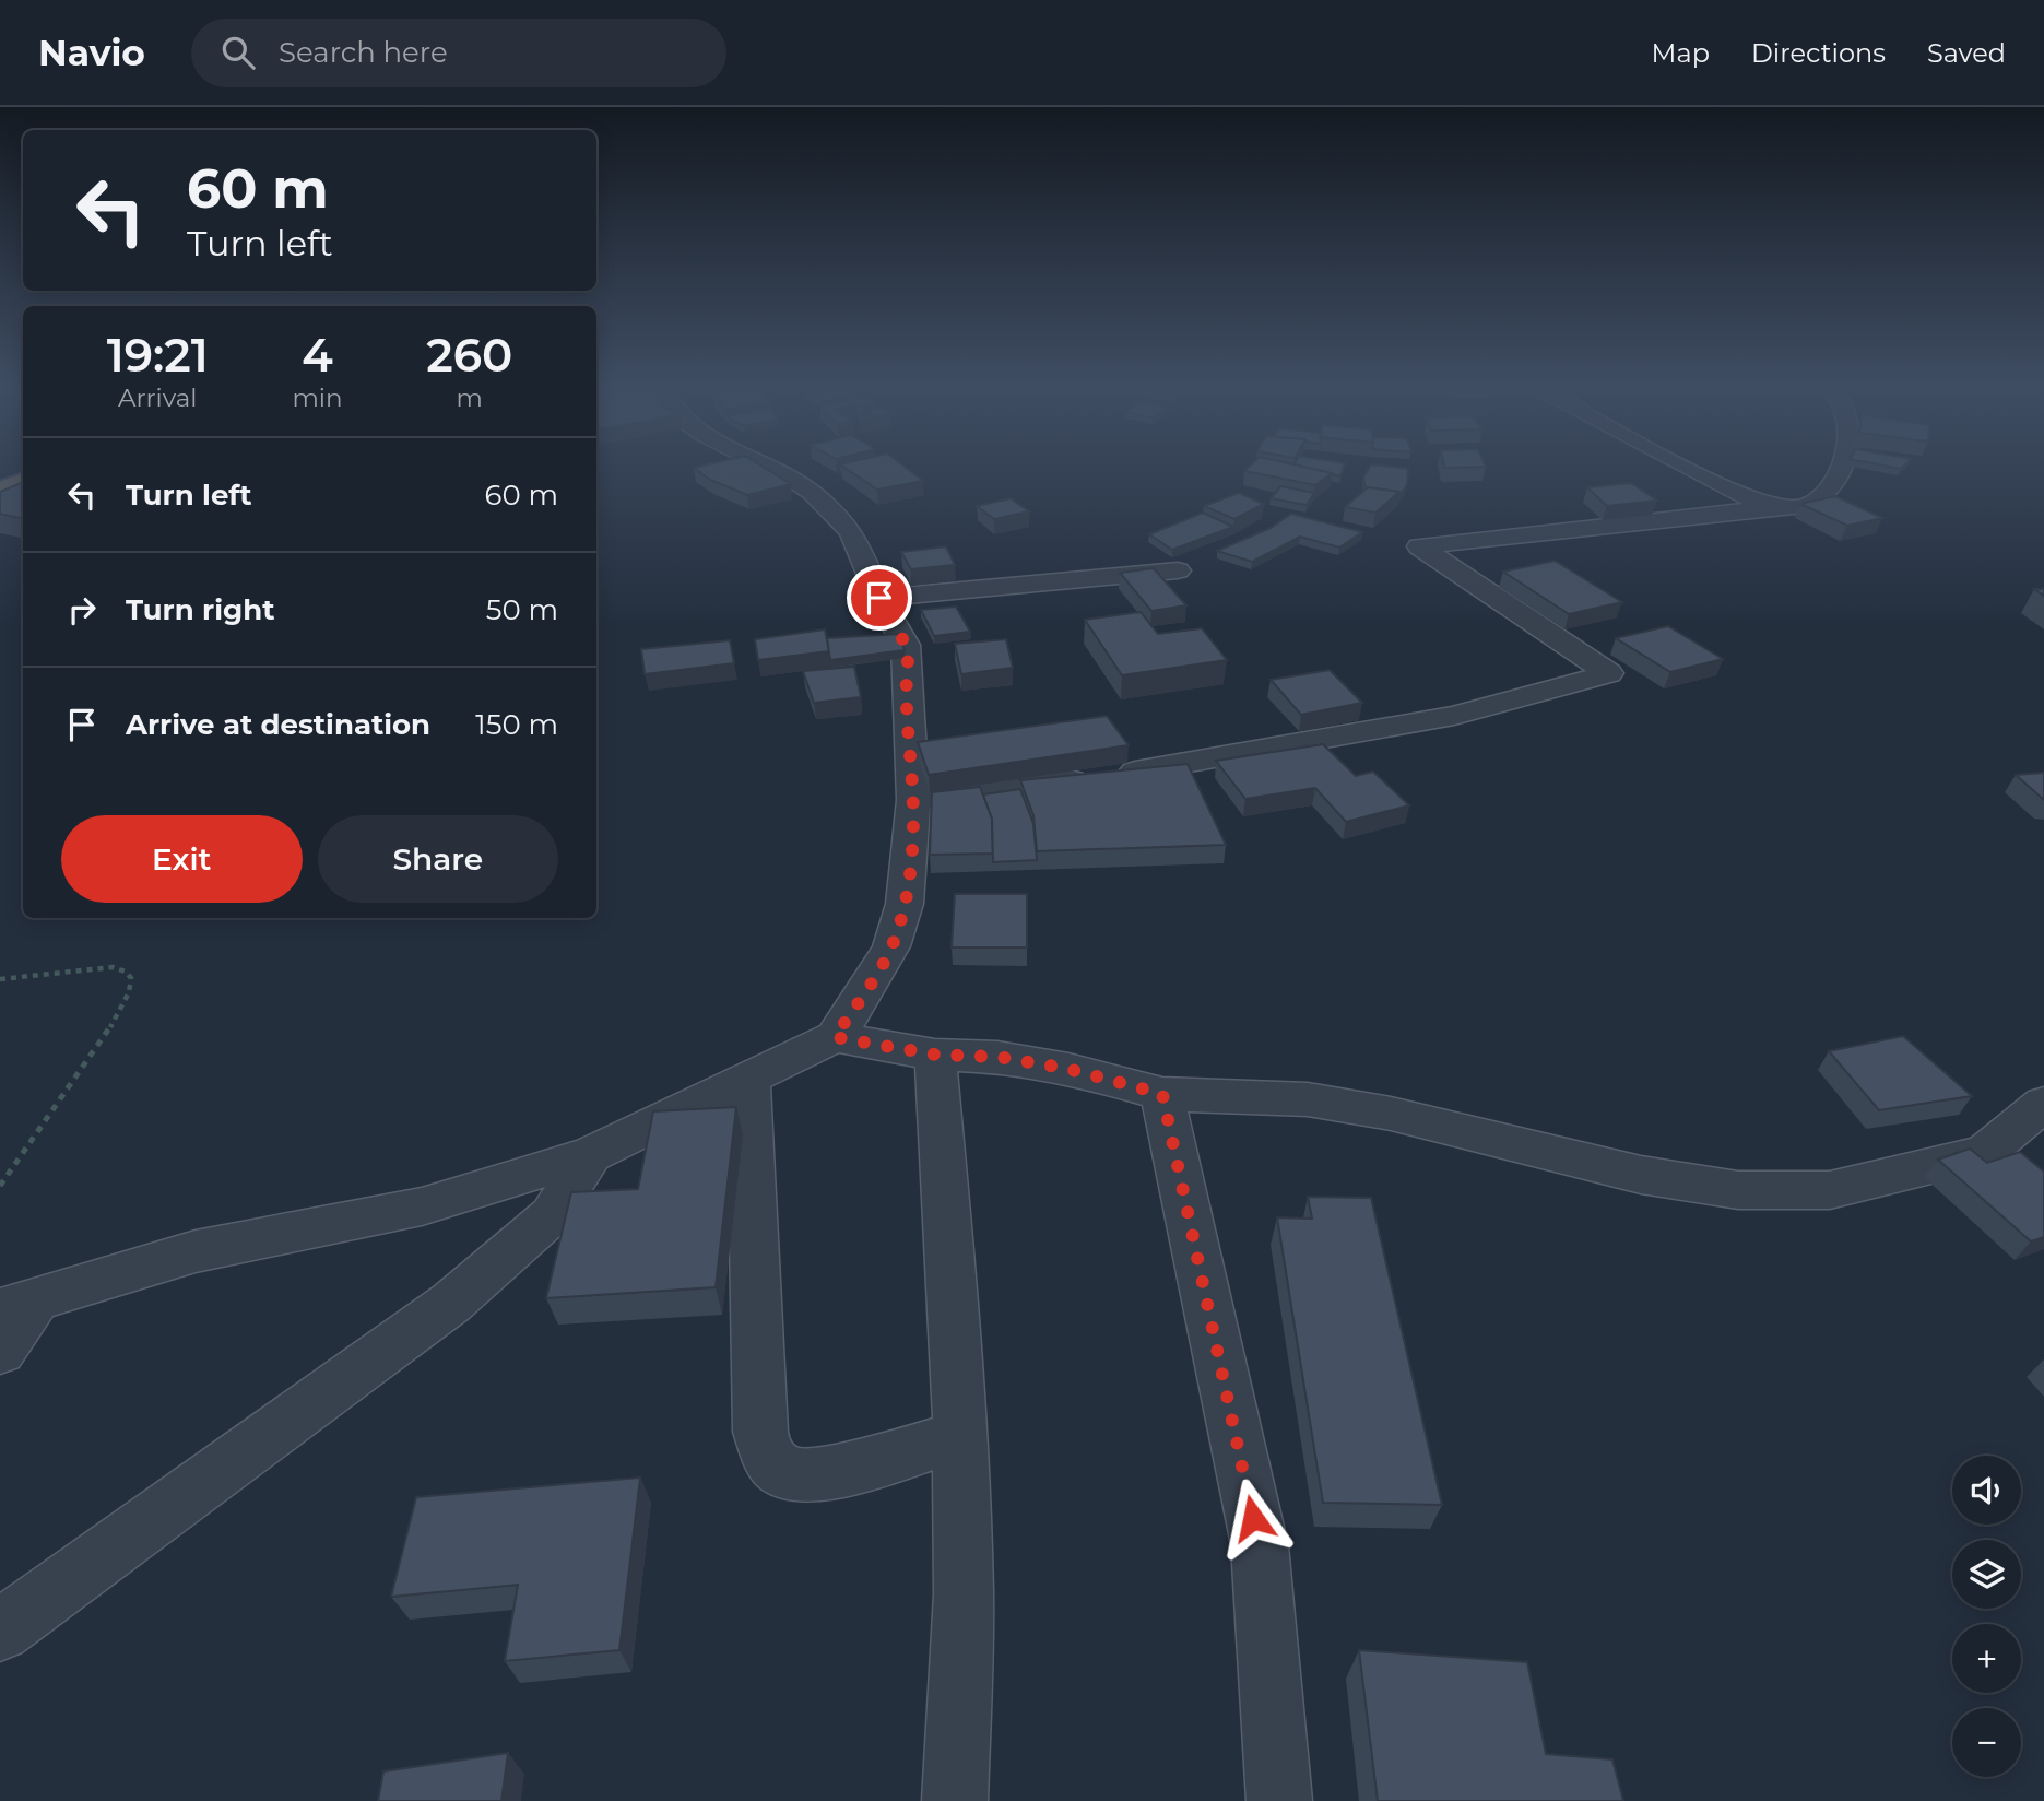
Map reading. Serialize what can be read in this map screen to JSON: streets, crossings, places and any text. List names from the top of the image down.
{
  "page": {
    "header": "Navio",
    "search": "Search here",
    "nav": ["Map", "Directions", "Saved"],
    "turn": ["60 m", "Turn left"],
    "eta": [
      "19:21",
      "Arrival",
      "4",
      "min",
      "260",
      "m"
    ],
    "list": [
      {
        "name": "Turn left",
        "value": "60 m"
      },
      {
        "name": "Turn right",
        "value": "50 m"
      },
      {
        "name": "Arrive at destination",
        "value": "150 m"
      }
    ],
    "buttons": ["Exit", "Share"],
    "map_buttons": ["+", "−"]
  }
}
